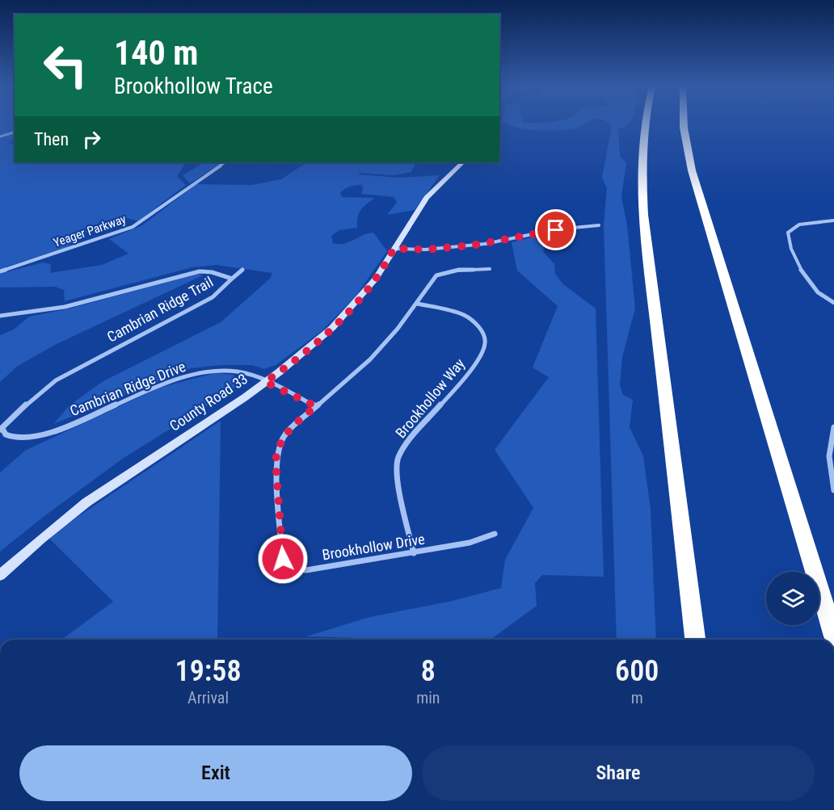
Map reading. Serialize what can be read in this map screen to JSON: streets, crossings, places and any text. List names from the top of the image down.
{
  "streets": {
    "street": [
      "Yeager Parkway",
      "Cambrian Ridge Trail",
      "Cambrian Ridge Drive",
      "Brookhollow Way",
      "County Road 33",
      "Brookhollow Drive"
    ]
  },
  "crossings": [
    ["Cambrian Ridge Trail", "Cambrian Ridge Drive"],
    ["Cambrian Ridge Drive", "County Road 33"],
    ["Cambrian Ridge Drive", "Brookhollow Drive"],
    ["Brookhollow Way", "Brookhollow Drive"]
  ],
  "page": {
    "turn": ["140 m", "Brookhollow Trace"],
    "then": "Then",
    "eta": [
      "19:58",
      "Arrival",
      "8",
      "min",
      "600",
      "m"
    ],
    "buttons": ["Exit", "Share"]
  }
}
